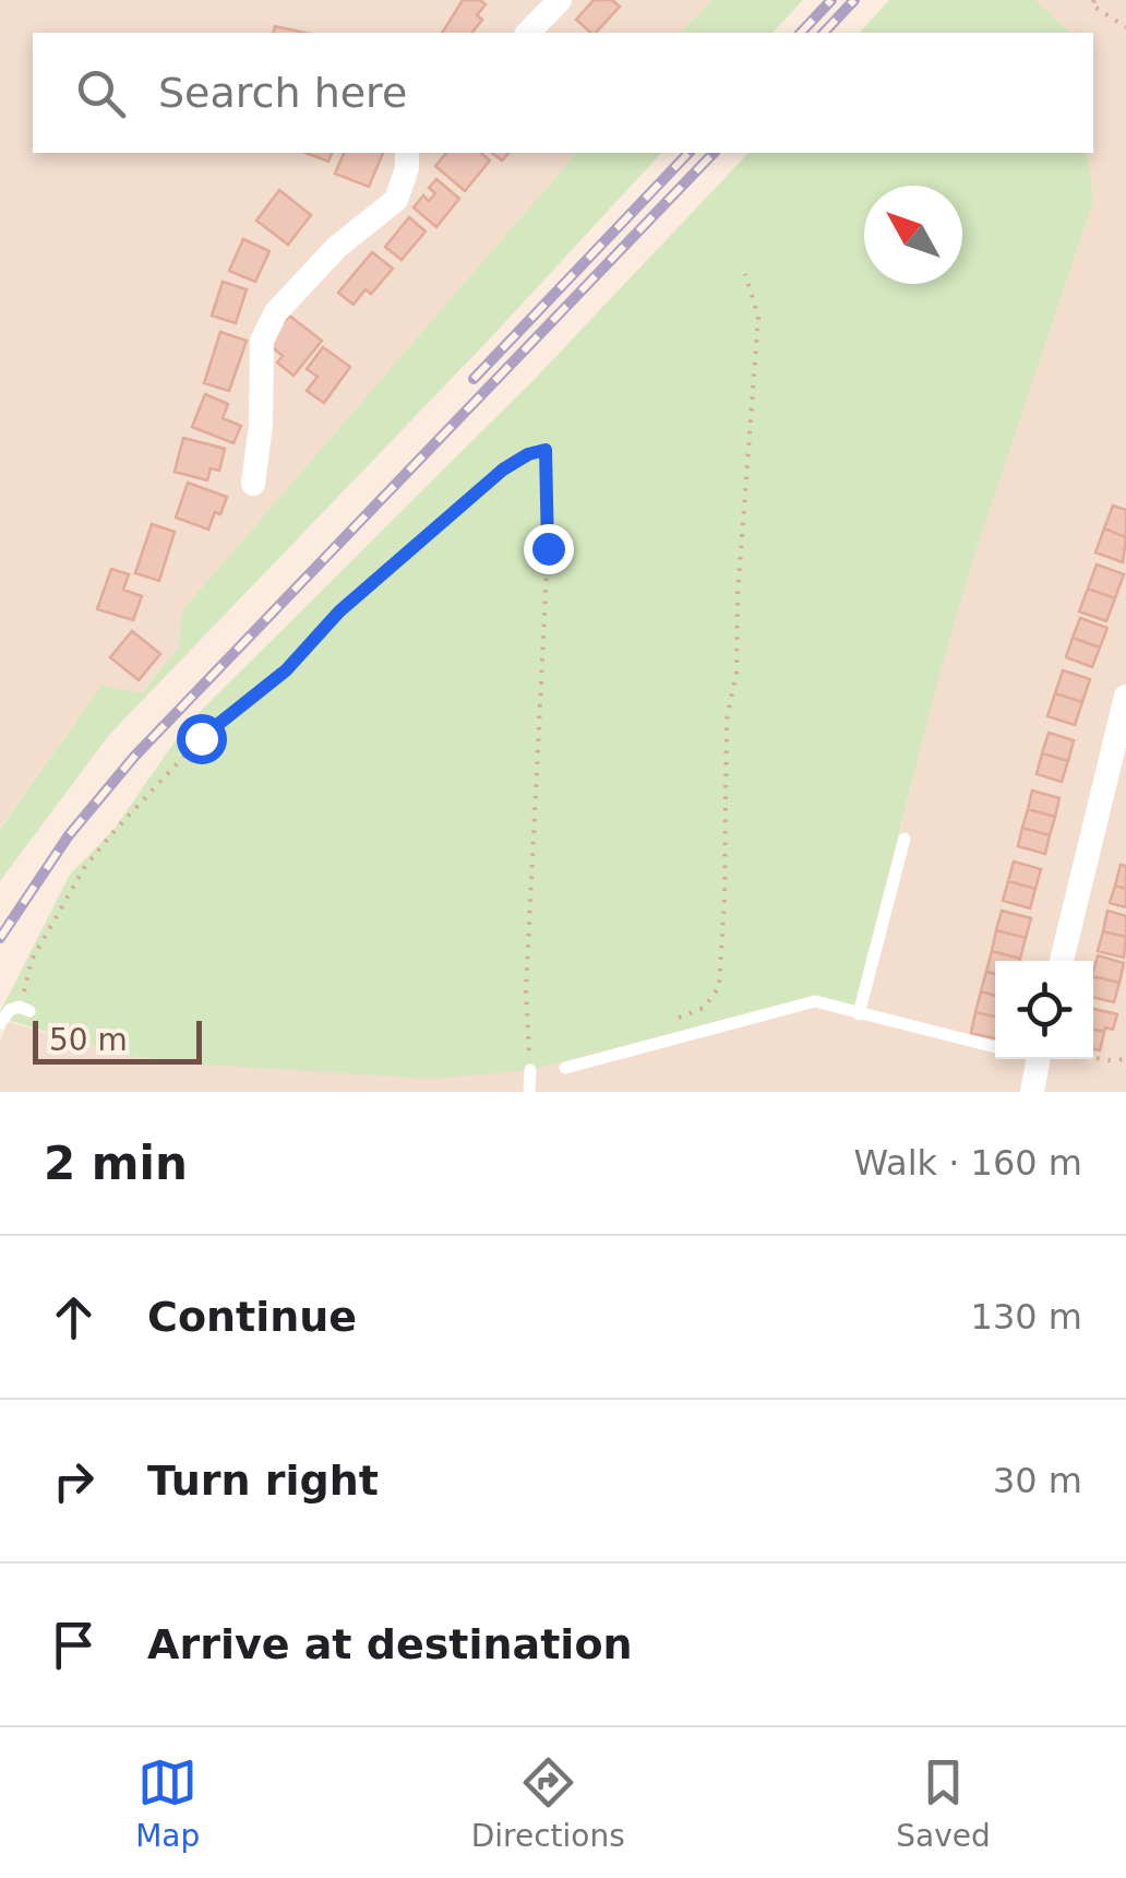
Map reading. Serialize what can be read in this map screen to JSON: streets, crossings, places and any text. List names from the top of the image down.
{
  "scale_bar": "50 m",
  "north": "top left",
  "page": {
    "search": "Search here",
    "scale": "50 m",
    "heading": ["2 min", "Walk · 160 m"],
    "list": [
      ["Continue", "130 m"],
      ["Turn right", "30 m"],
      "Arrive at destination"
    ],
    "nav": ["Map", "Directions", "Saved"]
  }
}
